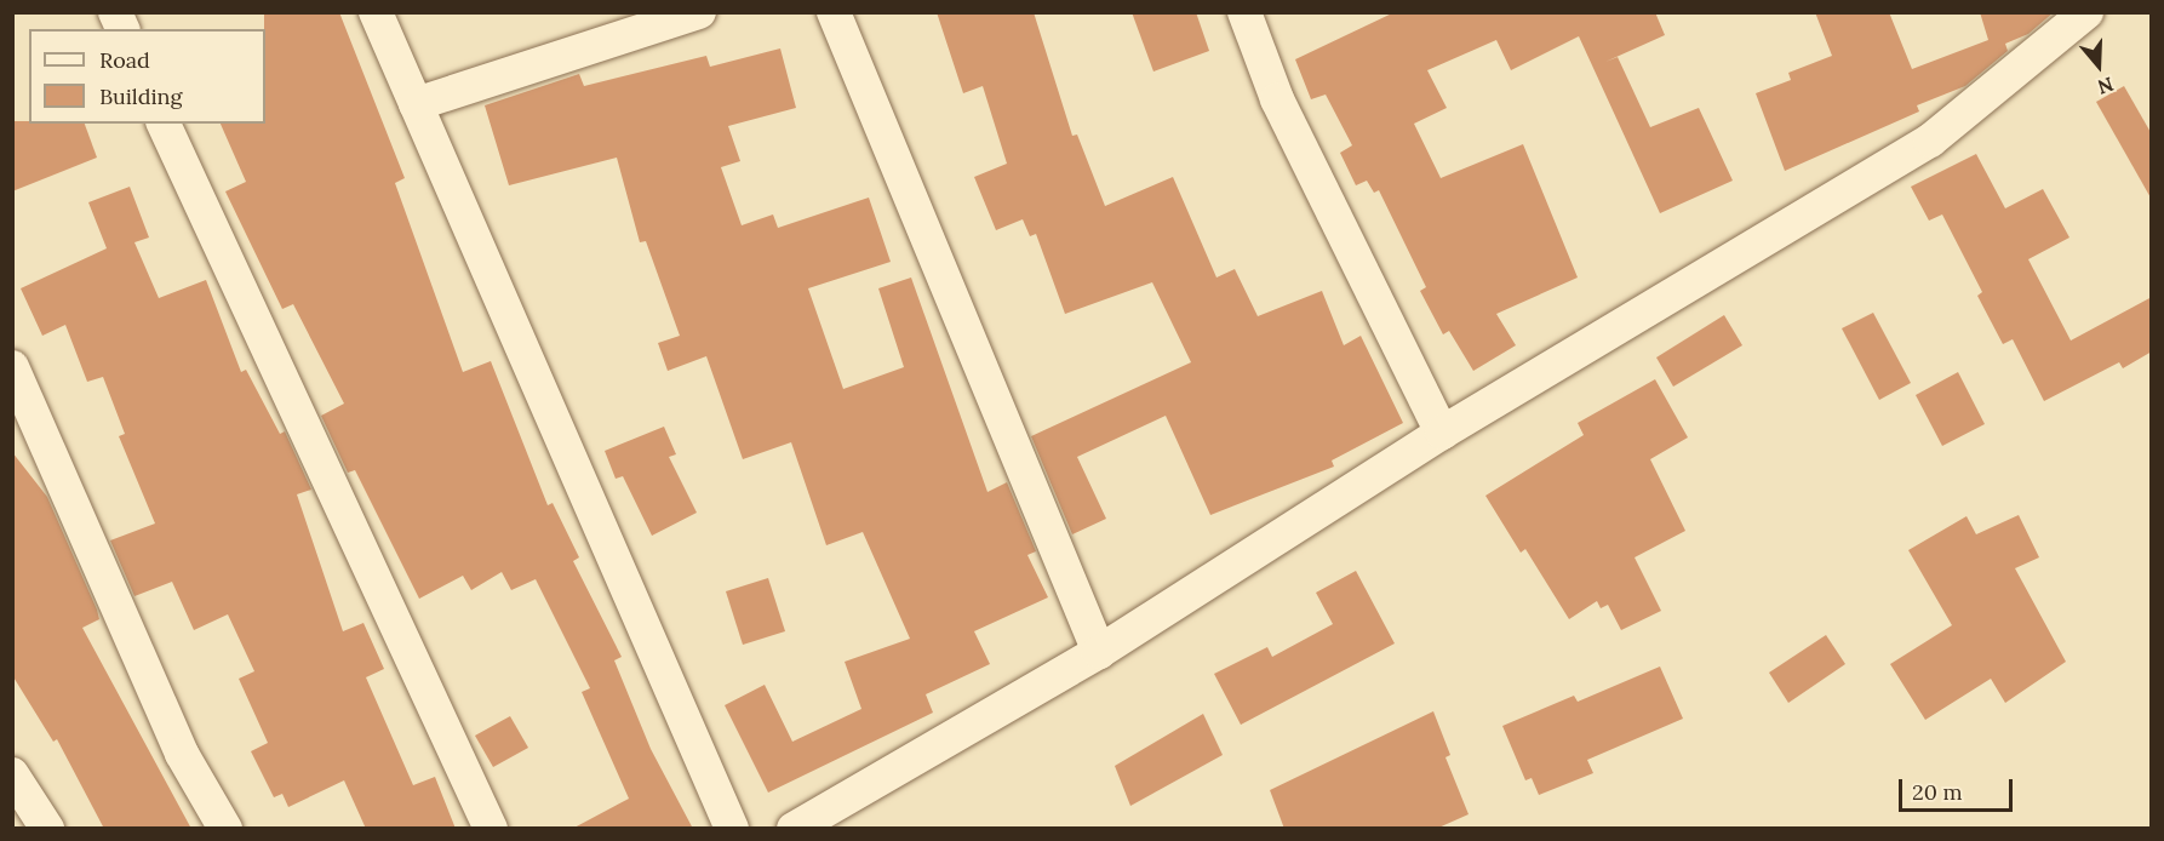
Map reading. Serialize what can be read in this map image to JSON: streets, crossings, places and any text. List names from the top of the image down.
{
  "legend": ["Road", "Building"],
  "scale_bar": "20 m",
  "north": "bottom"
}
